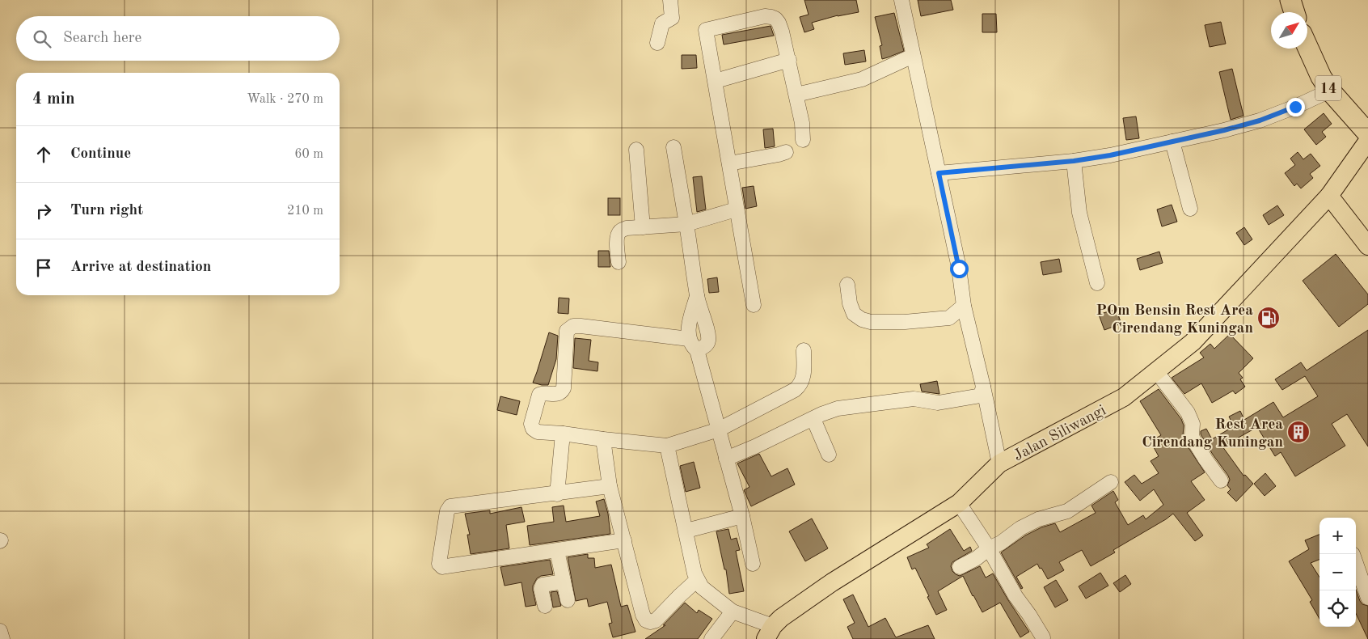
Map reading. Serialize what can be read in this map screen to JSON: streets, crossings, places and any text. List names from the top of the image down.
{
  "streets": {
    "highway": ["14"],
    "main road": ["Jalan Siliwangi"]
  },
  "places": {
    "fuel station": ["POm Bensin Rest Area Cirendang Kuningan"],
    "building": ["Rest Area Cirendang Kuningan"]
  },
  "north": "top right",
  "page": {
    "search": "Search here",
    "heading": ["4 min", "Walk · 270 m"],
    "list": [
      ["Continue", "60 m"],
      ["Turn right", "210 m"],
      "Arrive at destination"
    ],
    "map_buttons": ["+", "−"]
  }
}
